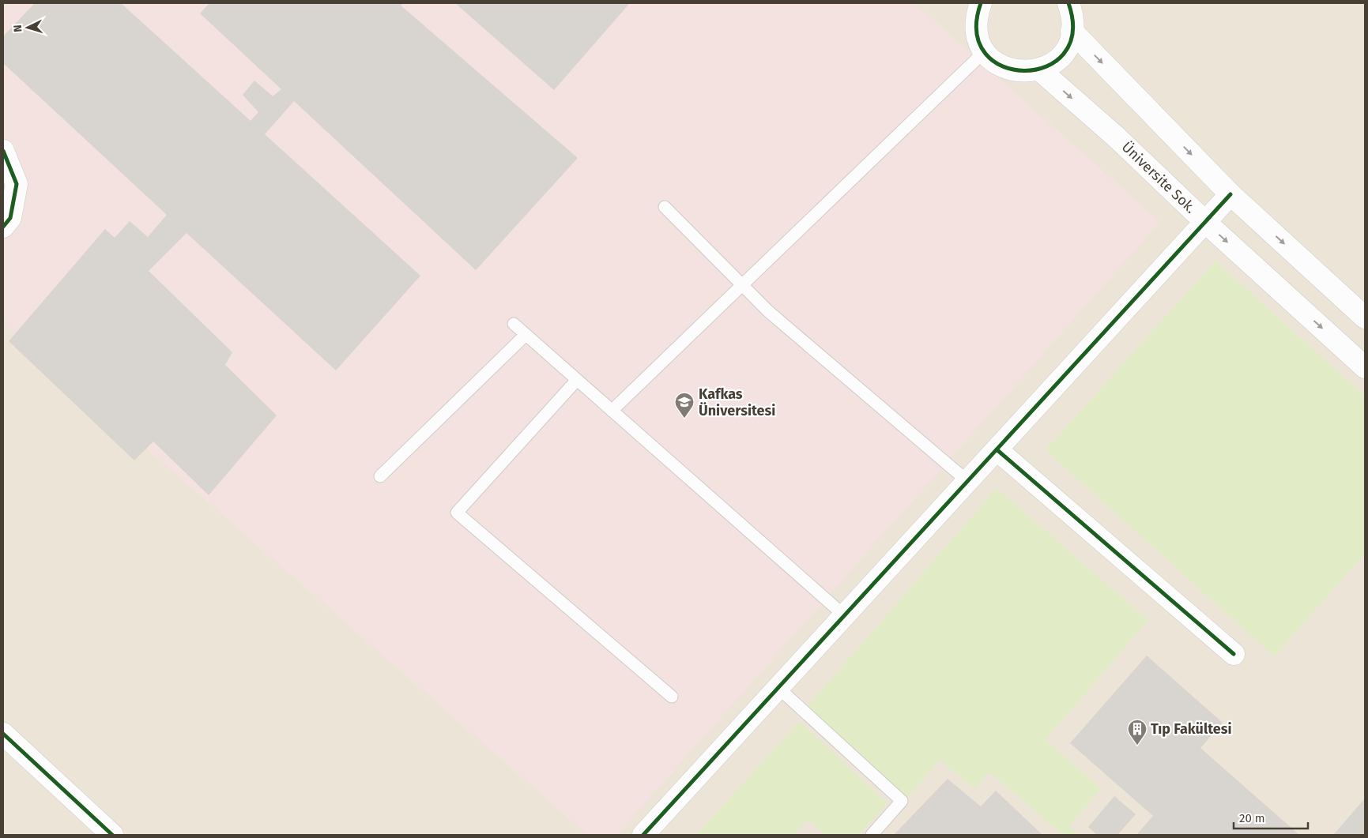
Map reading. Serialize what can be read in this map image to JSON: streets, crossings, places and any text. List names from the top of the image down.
{
  "streets": {
    "street": ["Üniversite Sok."]
  },
  "places": {
    "school or university": ["Kafkas Üniversitesi"],
    "building": ["Tıp Fakültesi"]
  },
  "scale_bar": "20 m",
  "north": "left"
}
